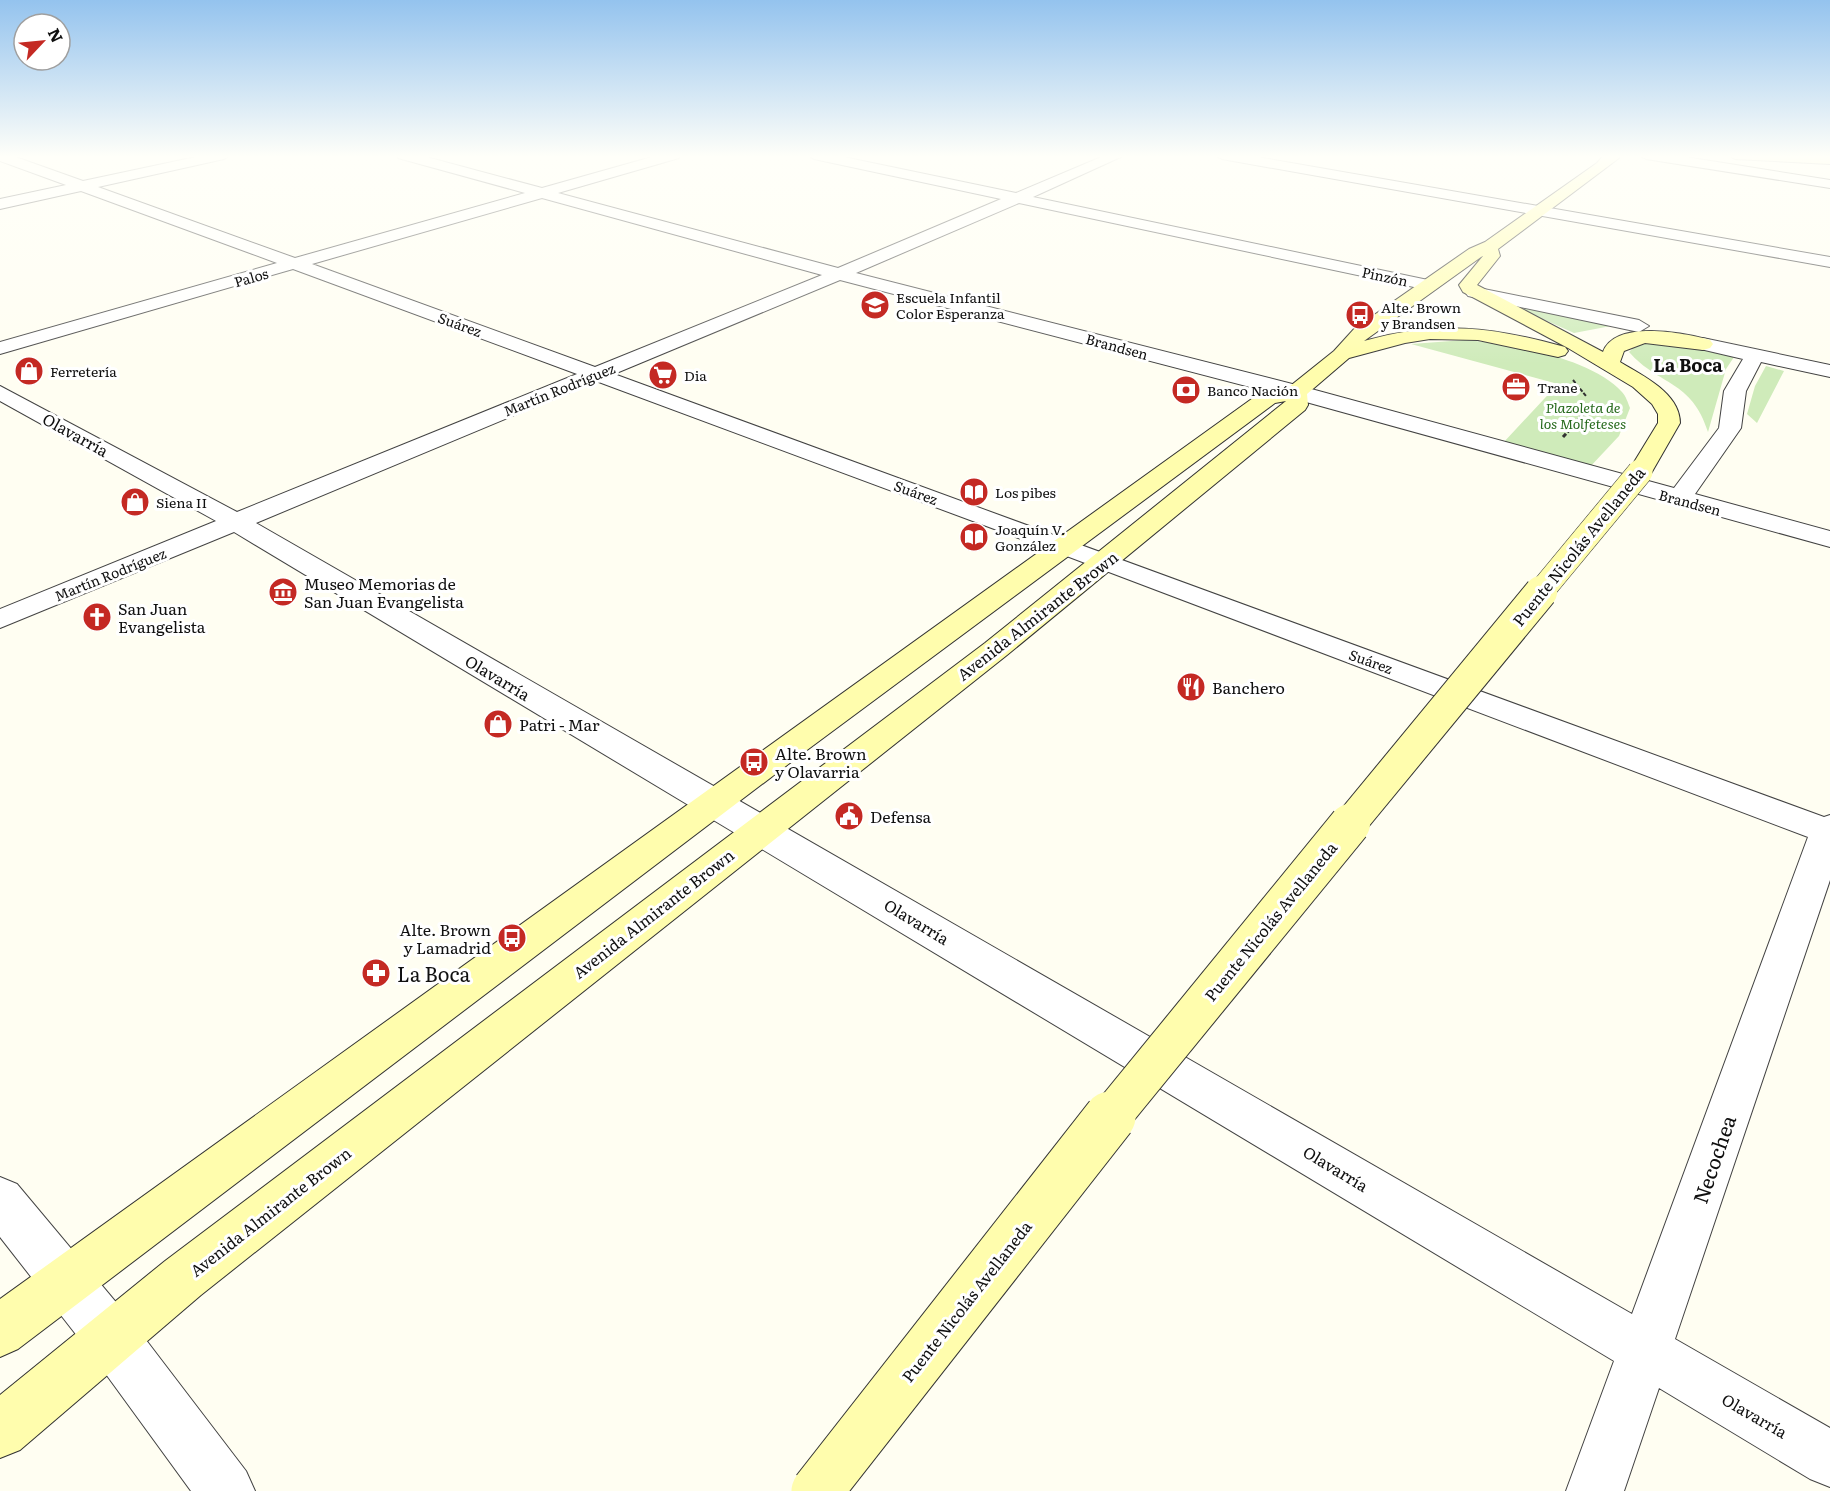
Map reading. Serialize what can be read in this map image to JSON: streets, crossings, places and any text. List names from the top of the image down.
{
  "streets": {
    "main road": ["Puente Nicolás Avellaneda", "Avenida Almirante Brown"],
    "street": [
      "Pinzón",
      "Palos",
      "Suárez",
      "Brandsen",
      "Martín Rodríguez",
      "Olavarría",
      "Necochea"
    ]
  },
  "crossings": [
    ["Pinzón", "Puente Nicolás Avellaneda"],
    ["Pinzón", "Avenida Almirante Brown"],
    ["Palos", "Suárez"],
    ["Suárez", "Martín Rodríguez"],
    ["Suárez", "Avenida Almirante Brown"],
    ["Suárez", "Necochea"],
    ["Brandsen", "Martín Rodríguez"],
    ["Brandsen", "Avenida Almirante Brown"],
    ["Martín Rodríguez", "Olavarría"],
    ["Olavarría", "Avenida Almirante Brown"],
    ["Olavarría", "Necochea"],
    ["Puente Nicolás Avellaneda", "Avenida Almirante Brown"]
  ],
  "districts": ["La Boca"],
  "parks": ["Plazoleta de los Molfeteses"],
  "places": {
    "school or university": ["Escuela Infantil Color Esperanza"],
    "bus stop": ["Alte. Brown y Brandsen", "Alte. Brown y Olavarria", "Alte. Brown y Lamadrid"],
    "shop": ["Ferretería", "Siena II", "Patri - Mar"],
    "supermarket": ["Dia"],
    "office": ["Trane"],
    "bank": ["Banco Nación"],
    "library": ["Los pibes", "Joaquín V. González"],
    "museum": ["Museo Memorias de San Juan Evangelista"],
    "church": ["San Juan Evangelista"],
    "restaurant": ["Banchero"],
    "public building": ["Defensa"],
    "pharmacy": ["La Boca"]
  },
  "north": "top right"
}
